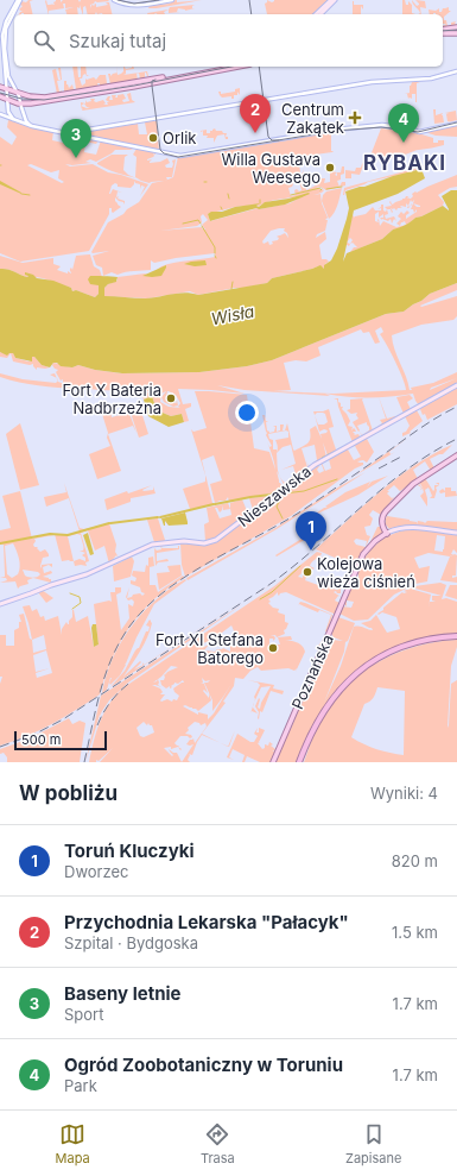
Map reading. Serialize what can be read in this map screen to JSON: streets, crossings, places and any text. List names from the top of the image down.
{
  "streets": {
    "main road": ["Nieszawska", "Poznańska"]
  },
  "districts": ["RYBAKI"],
  "water": ["Wisła"],
  "places": {
    "health": ["Centrum Zakątek"],
    "other": [
      "Orlik",
      "Willa Gustava Weesego",
      "Fort X Bateria Nadbrzeżna",
      "Kolejowa wieża ciśnień",
      "Fort XI Stefana Batorego"
    ]
  },
  "scale_bar": "500 m",
  "page": {
    "search": "Szukaj tutaj",
    "pins": [
      "2",
      "4",
      "3",
      "1"
    ],
    "scale": "500 m",
    "heading": ["W pobliżu", "Wyniki: 4"],
    "list": [
      {
        "mark": "1",
        "name": "Toruń Kluczyki",
        "note": "Dworzec",
        "value": "820 m"
      },
      {
        "mark": "2",
        "name": "Przychodnia Lekarska \"Pałacyk\"",
        "note": "Szpital · Bydgoska",
        "value": "1.5 km"
      },
      {
        "mark": "3",
        "name": "Baseny letnie",
        "note": "Sport",
        "value": "1.7 km"
      },
      {
        "mark": "4",
        "name": "Ogród Zoobotaniczny w Toruniu",
        "note": "Park",
        "value": "1.7 km"
      }
    ],
    "nav": ["Mapa", "Trasa", "Zapisane"]
  }
}
